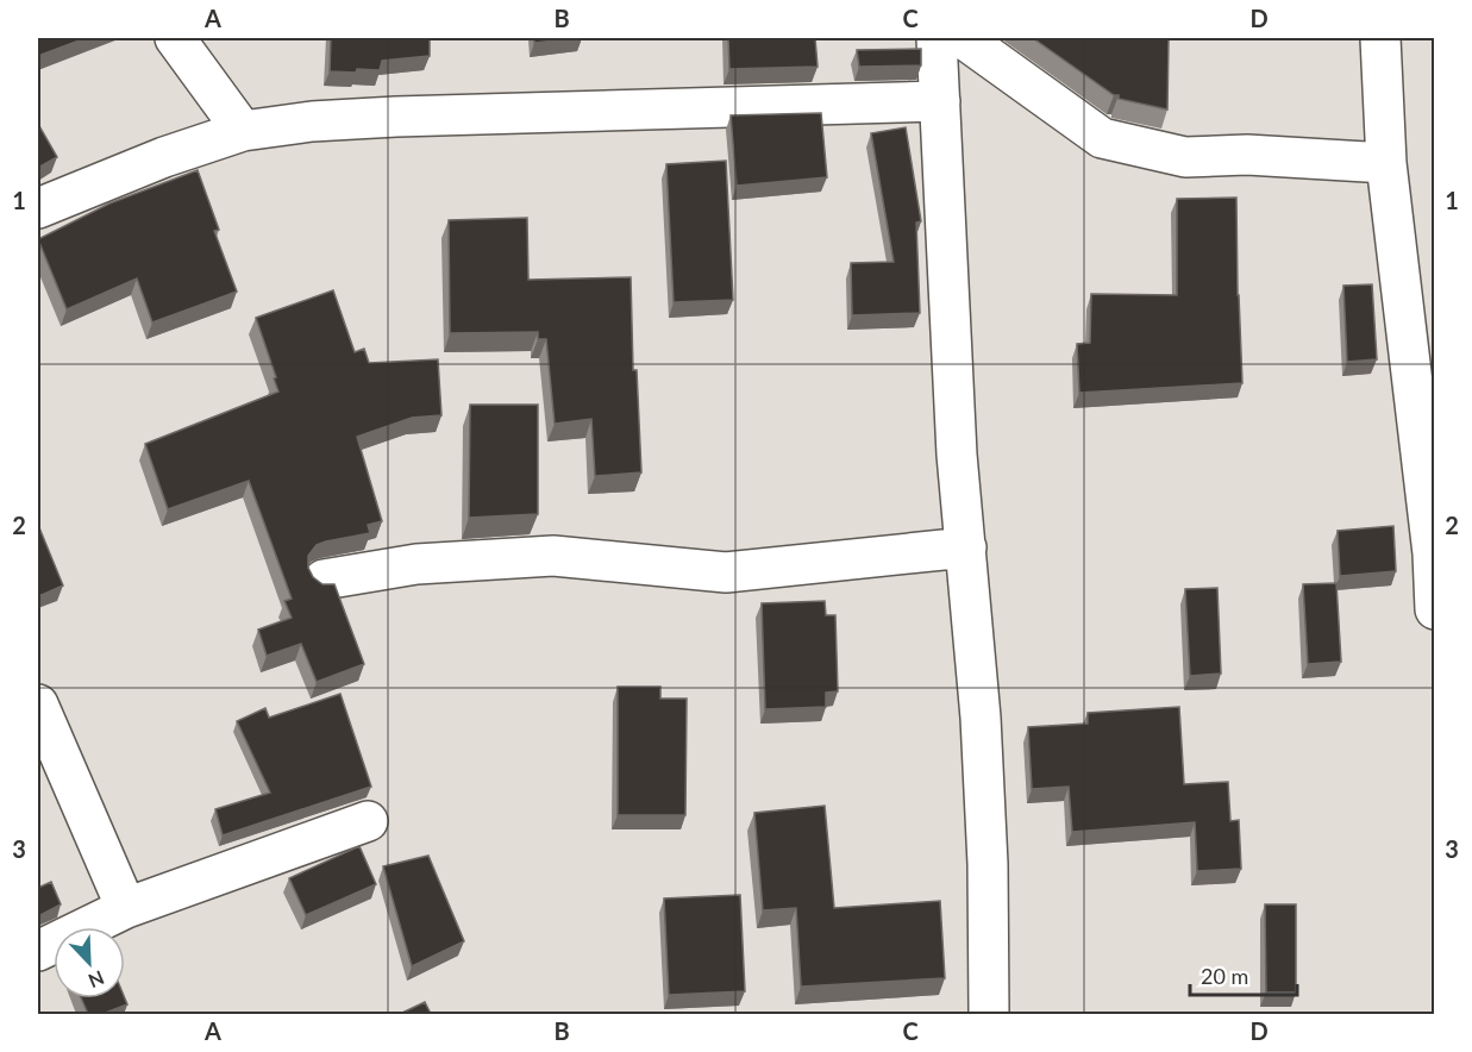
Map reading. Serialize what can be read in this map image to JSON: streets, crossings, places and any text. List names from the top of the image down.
{
  "scale_bar": "20 m",
  "north": "bottom right",
  "grid": {
    "columns": [
      "A",
      "B",
      "C",
      "D"
    ],
    "rows": ["1", "2", "3"]
  }
}
